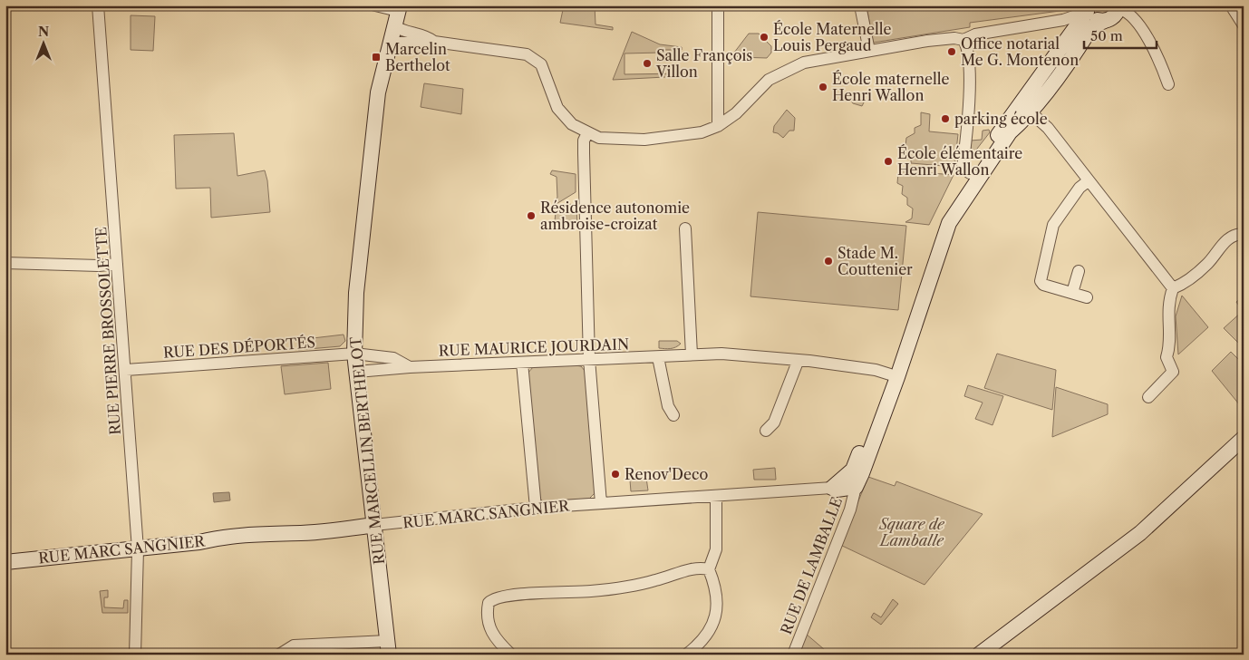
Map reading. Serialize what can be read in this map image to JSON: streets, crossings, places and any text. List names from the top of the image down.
{
  "streets": {
    "street": [
      "RUE PIERRE BROSSOLETTE",
      "RUE DES DÉPORTÉS",
      "RUE MAURICE JOURDAIN",
      "RUE MARCELLIN BERTHELOT",
      "RUE MARC SANGNIER",
      "RUE DE LAMBALLE"
    ]
  },
  "crossings": [
    ["RUE PIERRE BROSSOLETTE", "RUE DES DÉPORTÉS"],
    ["RUE PIERRE BROSSOLETTE", "RUE MARC SANGNIER"],
    ["RUE DES DÉPORTÉS", "RUE MAURICE JOURDAIN"],
    ["RUE DES DÉPORTÉS", "RUE MARCELLIN BERTHELOT"],
    ["RUE MAURICE JOURDAIN", "RUE MARCELLIN BERTHELOT"],
    ["RUE MARCELLIN BERTHELOT", "RUE MARC SANGNIER"]
  ],
  "parks": ["Square de Lamballe"],
  "places": {
    "other": [
      "École Maternelle Louis Pergaud",
      "Office notarial Me G. Montenon",
      "Salle François Villon",
      "École maternelle Henri Wallon",
      "parking école",
      "École élémentaire Henri Wallon",
      "Résidence autonomie ambroise-croizat",
      "Stade M. Couttenier",
      "Renov'Deco"
    ],
    "transit": ["Marcelin Berthelot"]
  },
  "scale_bar": "50 m",
  "north": "top"
}
